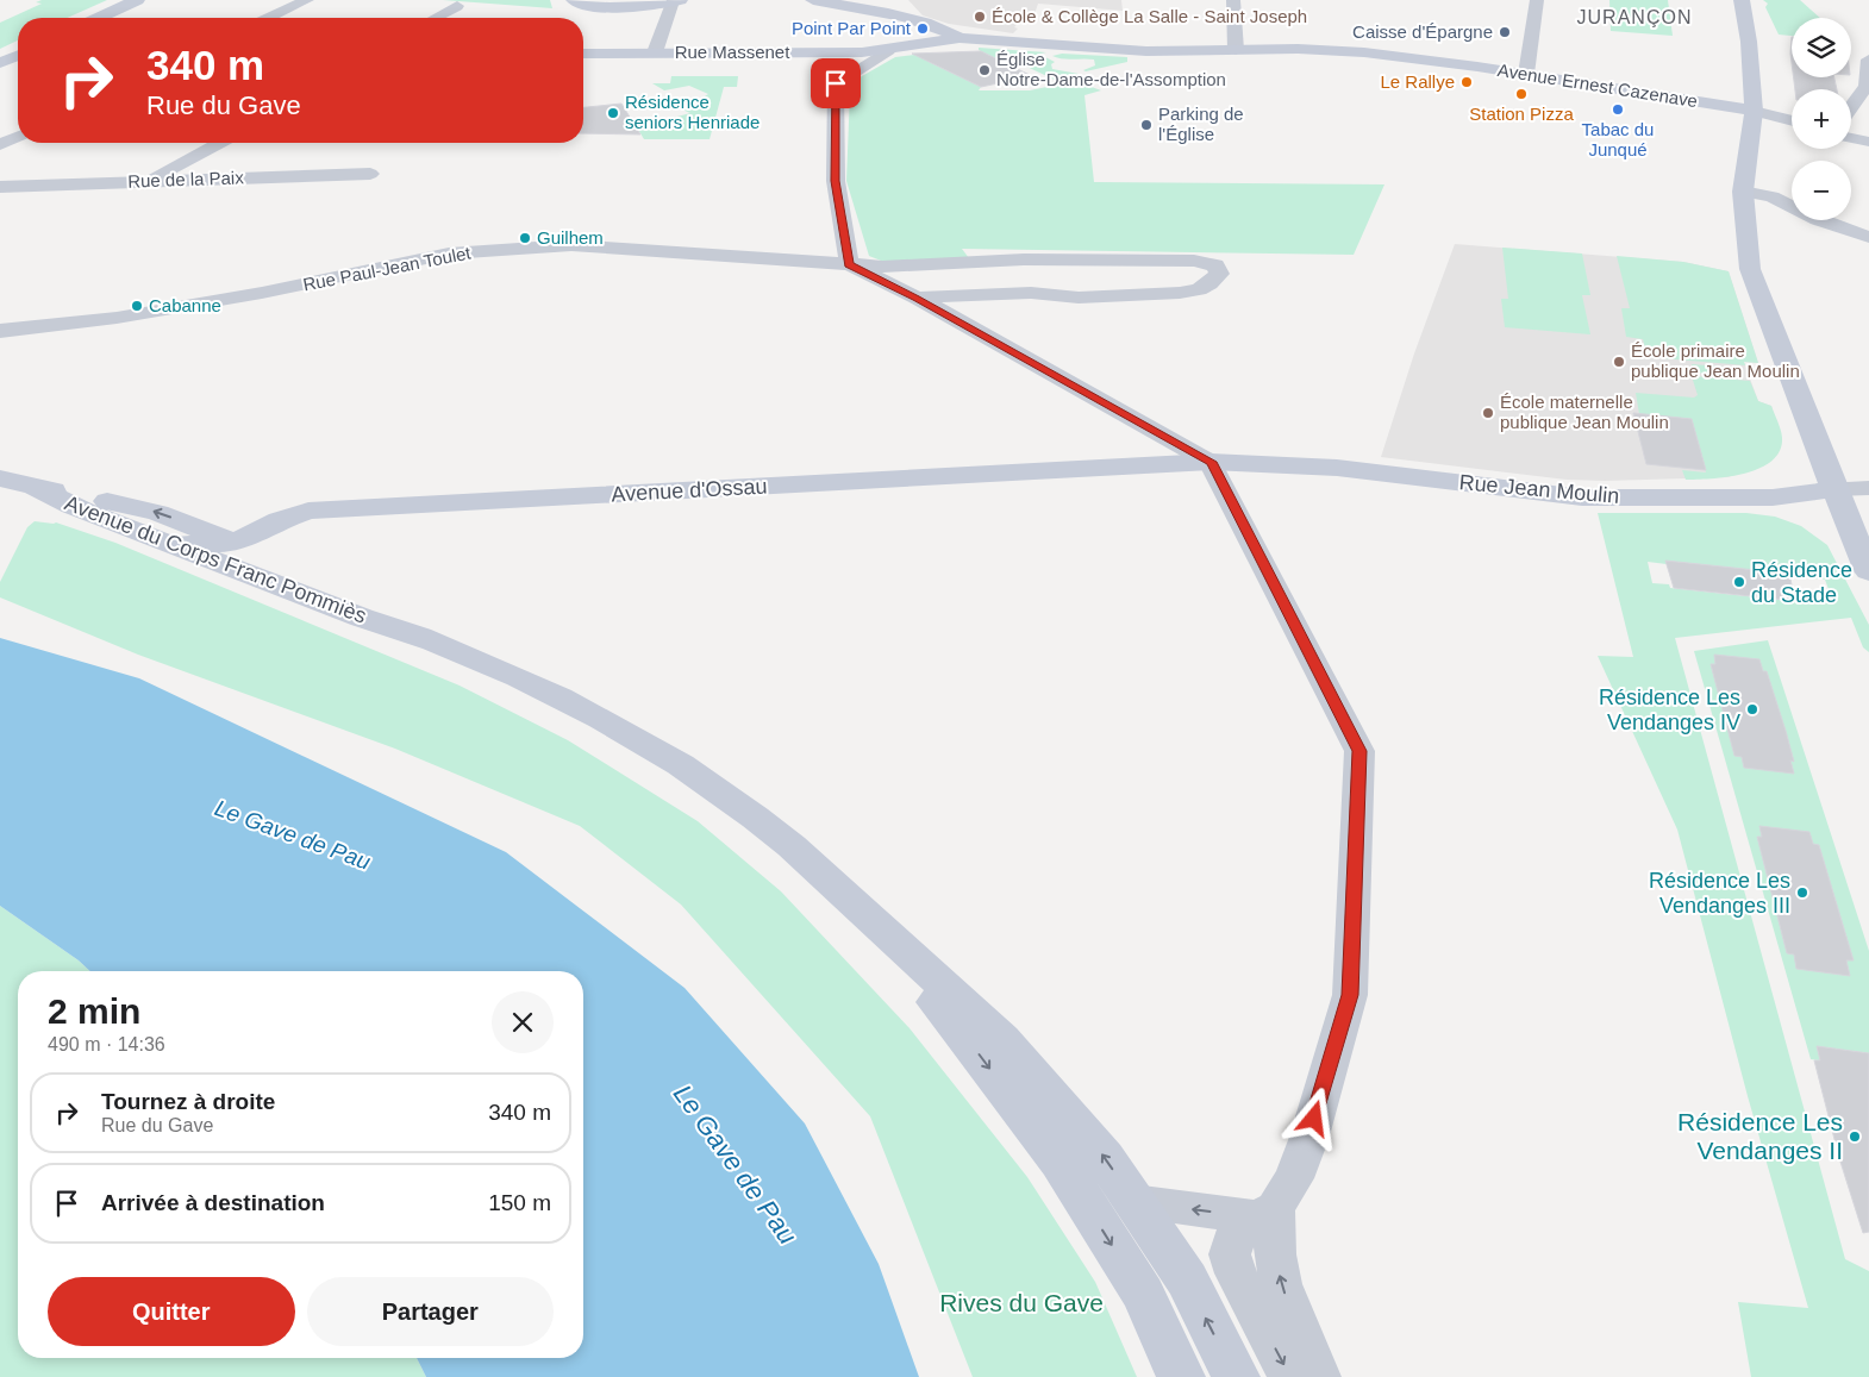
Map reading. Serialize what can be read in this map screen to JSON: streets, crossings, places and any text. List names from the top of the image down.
{
  "streets": {
    "street": [
      "Rue Massenet",
      "Avenue Ernest Cazenave",
      "Rue de la Paix",
      "Rue Paul-Jean Toulet",
      "Rue Jean Moulin",
      "Avenue d'Ossau",
      "Avenue du Corps Franc Pommiès"
    ]
  },
  "crossings": [
    ["Rue Massenet", "Avenue Ernest Cazenave"],
    ["Rue Jean Moulin", "Avenue d'Ossau"],
    ["Avenue d'Ossau", "Avenue du Corps Franc Pommiès"]
  ],
  "districts": ["JURANÇON"],
  "water": ["Le Gave de Pau"],
  "parks": ["Rives du Gave"],
  "places": [
    "École & Collège La Salle - Saint Joseph",
    "Point Par Point",
    "Caisse d'Épargne",
    "Église Notre-Dame-de-l'Assomption",
    "Le Rallye",
    "Station Pizza",
    "Tabac du Junqué",
    "Résidence seniors Henriade",
    "Parking de l'Église",
    "Guilhem",
    "Cabanne",
    "École primaire publique Jean Moulin",
    "École maternelle publique Jean Moulin",
    "Résidence du Stade",
    "Résidence Les Vendanges IV",
    "Résidence Les Vendanges III",
    "Résidence Les Vendanges II"
  ],
  "page": {
    "map_buttons": ["+", "−"],
    "turn": ["340 m", "Rue du Gave"],
    "heading": ["2 min", "490 m · 14:36"],
    "list": [
      {
        "name": "Tournez à droite",
        "note": "Rue du Gave",
        "value": "340 m"
      },
      {
        "name": "Arrivée à destination",
        "value": "150 m"
      }
    ],
    "buttons": ["Quitter", "Partager"]
  }
}
